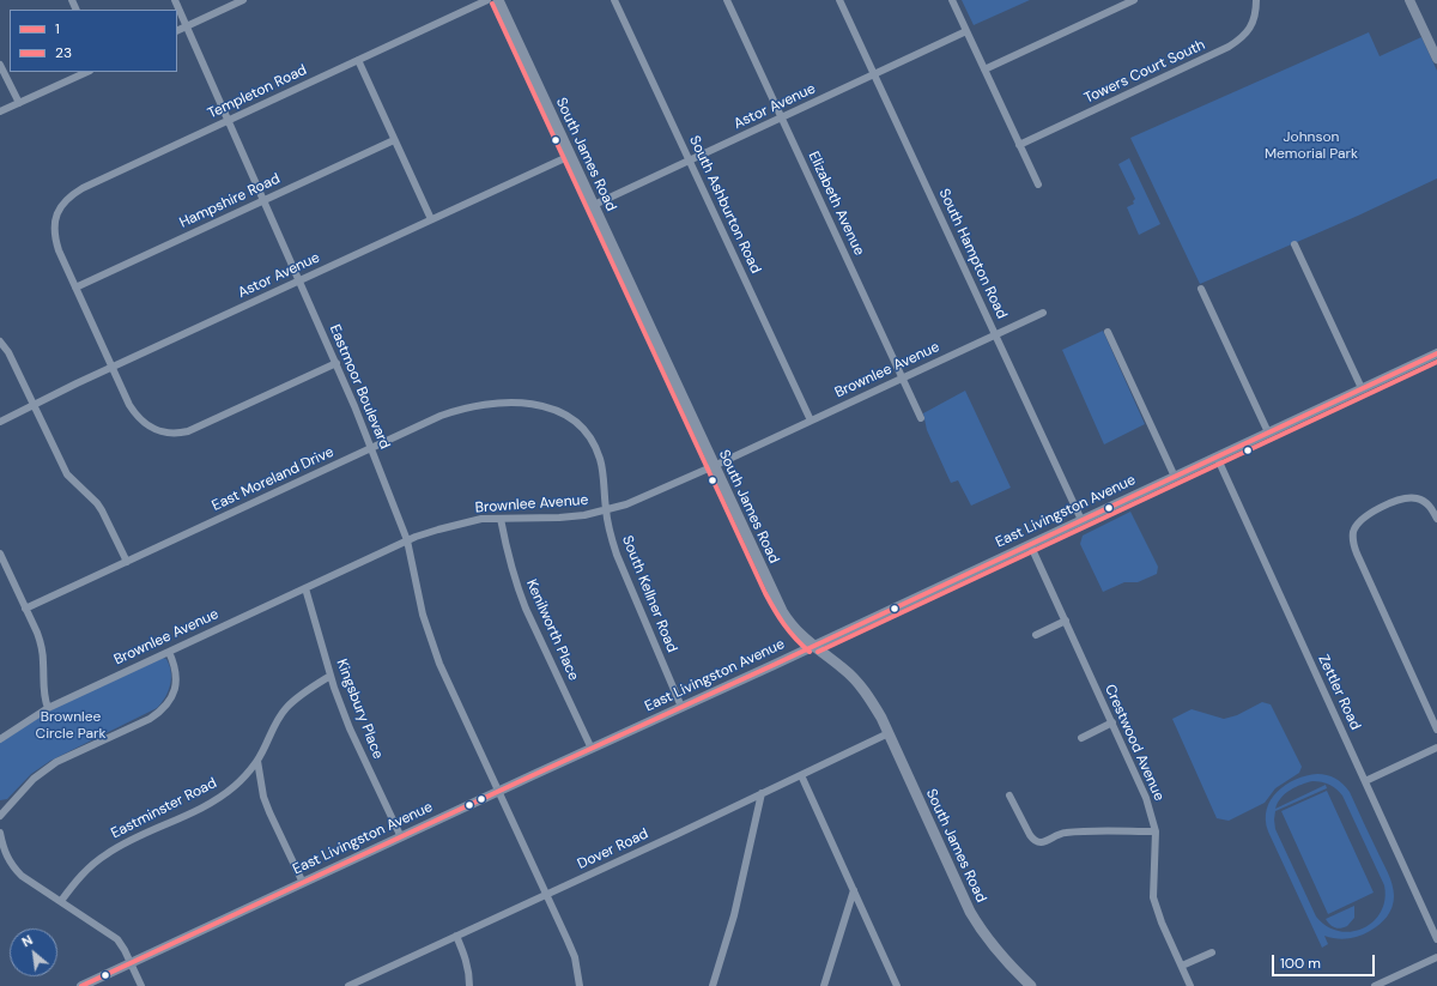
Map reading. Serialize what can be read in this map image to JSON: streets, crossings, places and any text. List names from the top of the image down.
{
  "streets": {
    "main road": ["South James Road", "East Livingston Avenue"],
    "street": [
      "Towers Court South",
      "Templeton Road",
      "Astor Avenue",
      "Hampshire Road",
      "Elizabeth Avenue",
      "South Ashburton Road",
      "South Hampton Road",
      "Brownlee Avenue",
      "Eastmoor Boulevard",
      "East Moreland Drive",
      "South Kellner Road",
      "Kenilworth Place",
      "Zettler Road",
      "Kingsbury Place",
      "Crestwood Avenue",
      "Eastminster Road",
      "Dover Road"
    ]
  },
  "crossings": [
    ["Templeton Road", "Hampshire Road"],
    ["Templeton Road", "Eastmoor Boulevard"],
    ["Astor Avenue", "South James Road"],
    ["Astor Avenue", "Elizabeth Avenue"],
    ["Astor Avenue", "South Ashburton Road"],
    ["Astor Avenue", "South Hampton Road"],
    ["Astor Avenue", "Eastmoor Boulevard"],
    ["South James Road", "Brownlee Avenue"],
    ["South James Road", "East Livingston Avenue"],
    ["South James Road", "Dover Road"],
    ["Hampshire Road", "Eastmoor Boulevard"],
    ["Elizabeth Avenue", "Brownlee Avenue"],
    ["South Ashburton Road", "Brownlee Avenue"],
    ["South Hampton Road", "Brownlee Avenue"],
    ["South Hampton Road", "East Livingston Avenue"],
    ["Brownlee Avenue", "Eastmoor Boulevard"],
    ["Brownlee Avenue", "South Kellner Road"],
    ["Brownlee Avenue", "Kenilworth Place"],
    ["Brownlee Avenue", "Kingsbury Place"],
    ["Eastmoor Boulevard", "East Moreland Drive"],
    ["Eastmoor Boulevard", "East Livingston Avenue"],
    ["Eastmoor Boulevard", "Dover Road"],
    ["East Moreland Drive", "South Kellner Road"],
    ["East Livingston Avenue", "South Kellner Road"],
    ["East Livingston Avenue", "Kenilworth Place"],
    ["East Livingston Avenue", "Zettler Road"],
    ["East Livingston Avenue", "Kingsbury Place"],
    ["East Livingston Avenue", "Crestwood Avenue"],
    ["Kingsbury Place", "Eastminster Road"]
  ],
  "parks": ["Johnson Memorial Park", "Brownlee Circle Park"],
  "lines": ["transit line 23", "transit line 1"],
  "legend": ["1", "23"],
  "scale_bar": "100 m",
  "north": "top left"
}
